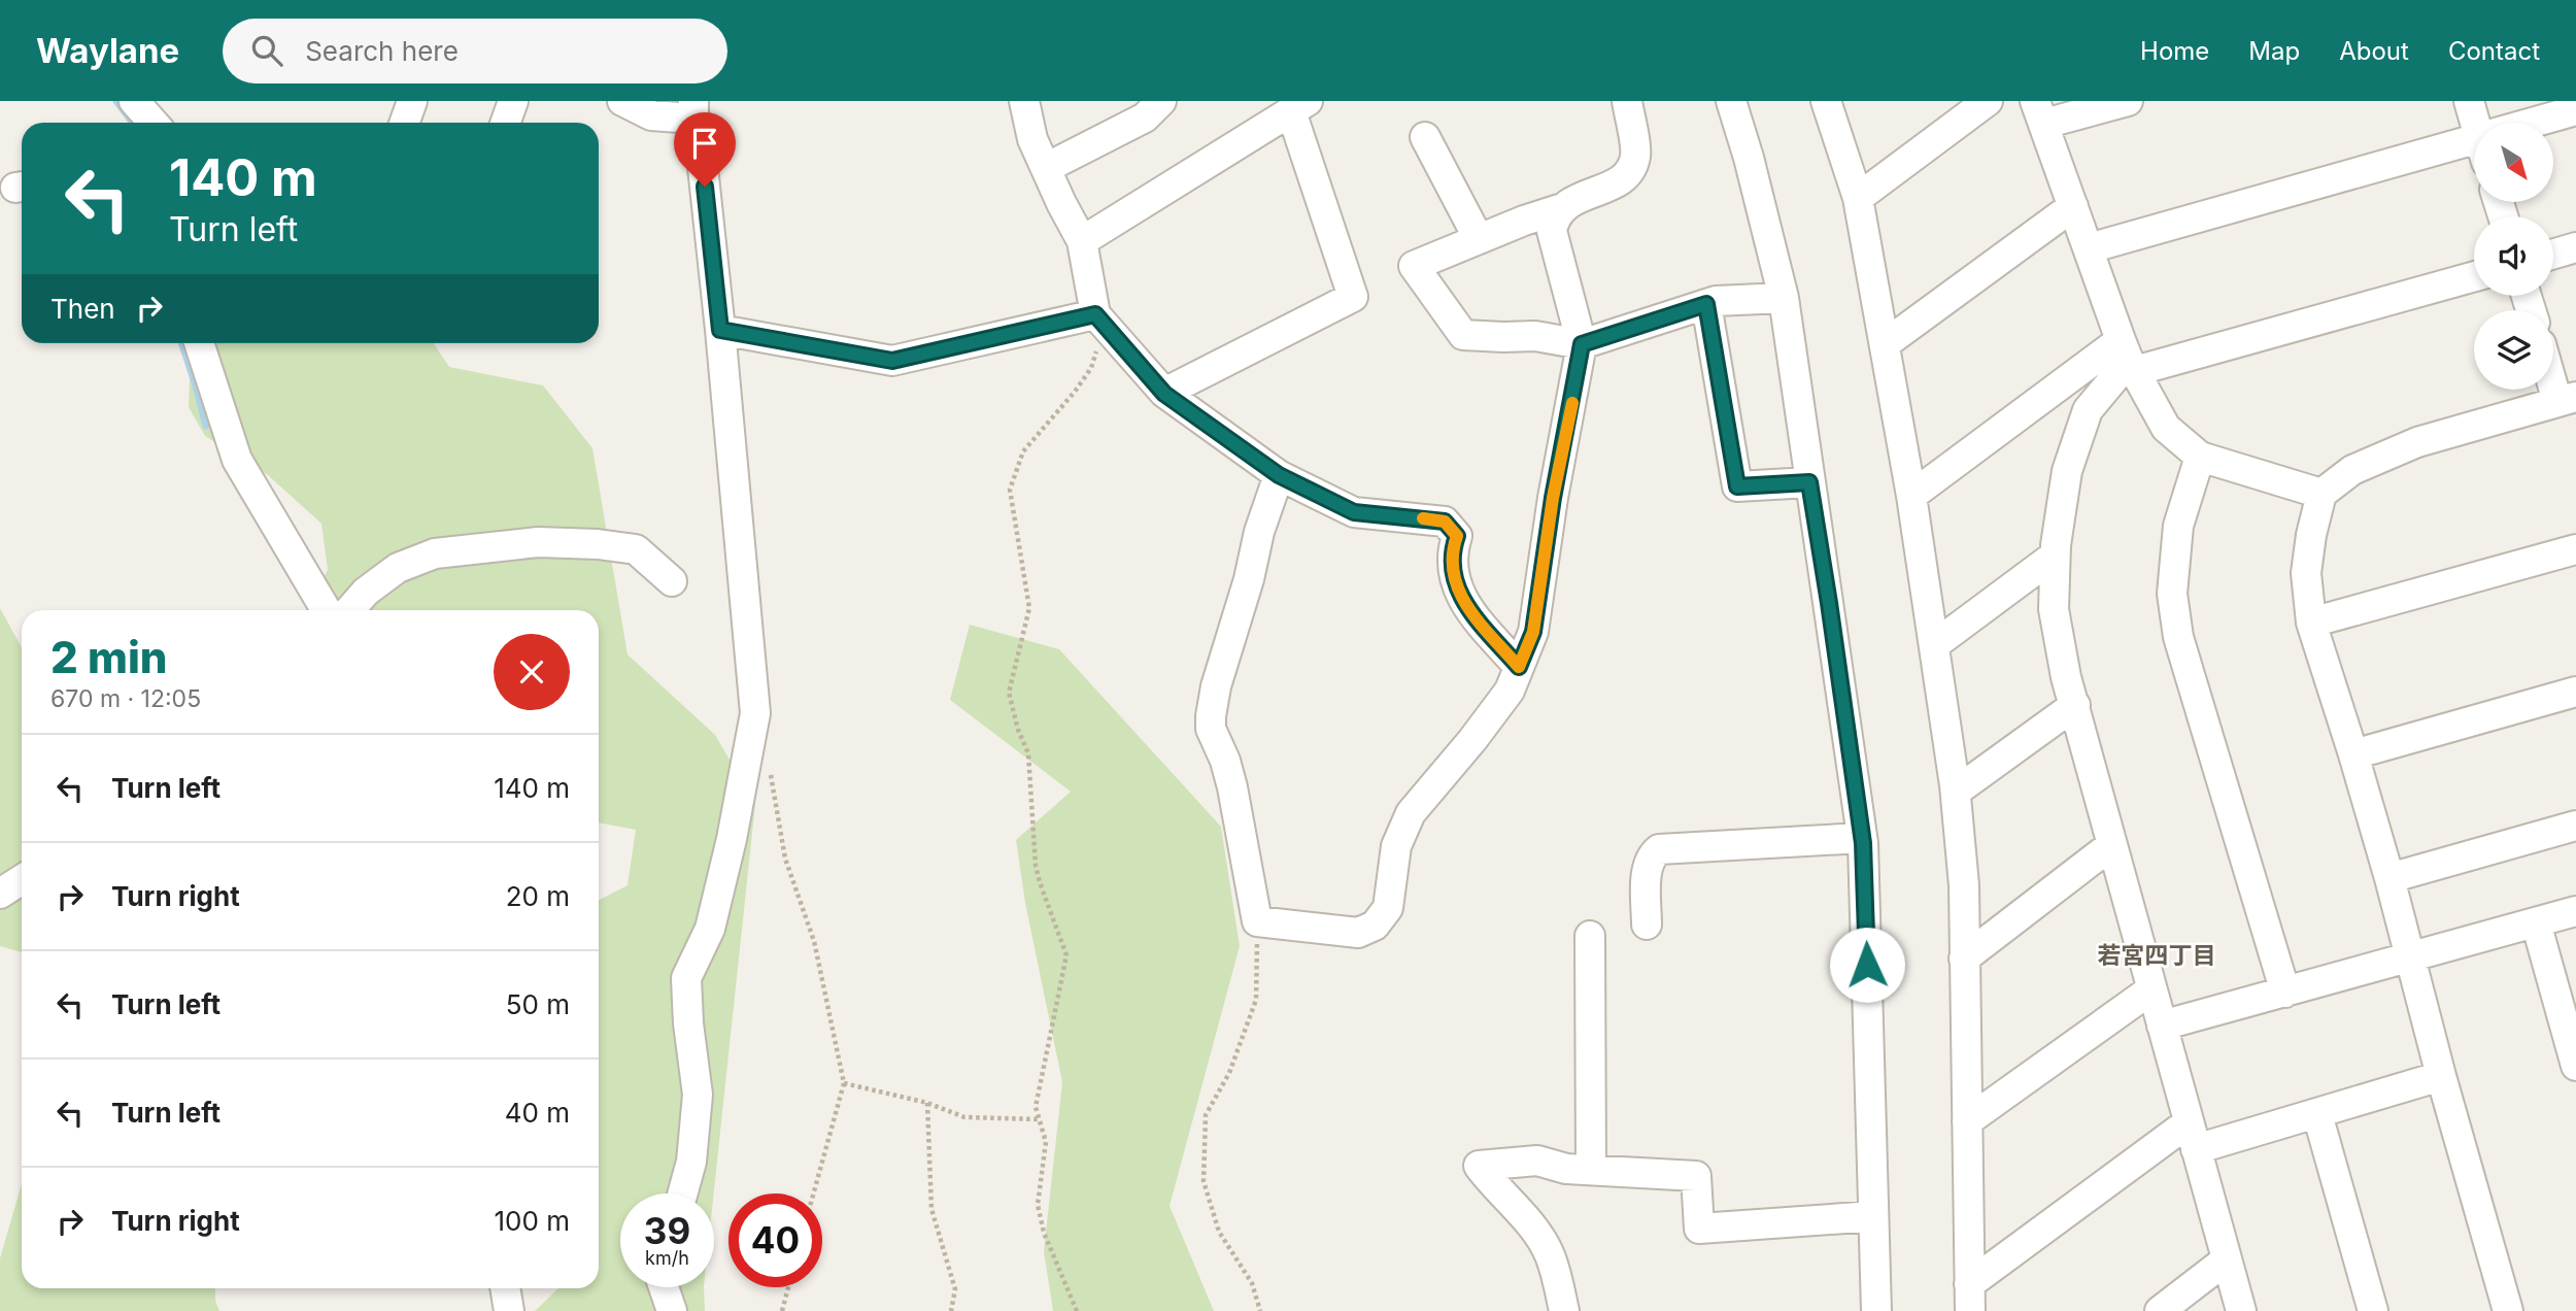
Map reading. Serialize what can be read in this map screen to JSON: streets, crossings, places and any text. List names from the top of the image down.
{
  "districts": ["若宮四丁目"],
  "north": "bottom right",
  "page": {
    "header": "Waylane",
    "search": "Search here",
    "nav": [
      "Home",
      "Map",
      "About",
      "Contact"
    ],
    "turn": ["140 m", "Turn left"],
    "then": "Then",
    "heading": ["2 min", "670 m · 12:05"],
    "list": [
      {
        "name": "Turn left",
        "value": "140 m"
      },
      {
        "name": "Turn right",
        "value": "20 m"
      },
      {
        "name": "Turn left",
        "value": "50 m"
      },
      {
        "name": "Turn left",
        "value": "40 m"
      },
      {
        "name": "Turn right",
        "value": "100 m"
      }
    ],
    "speed": "39 km/h",
    "limit": "40"
  }
}
